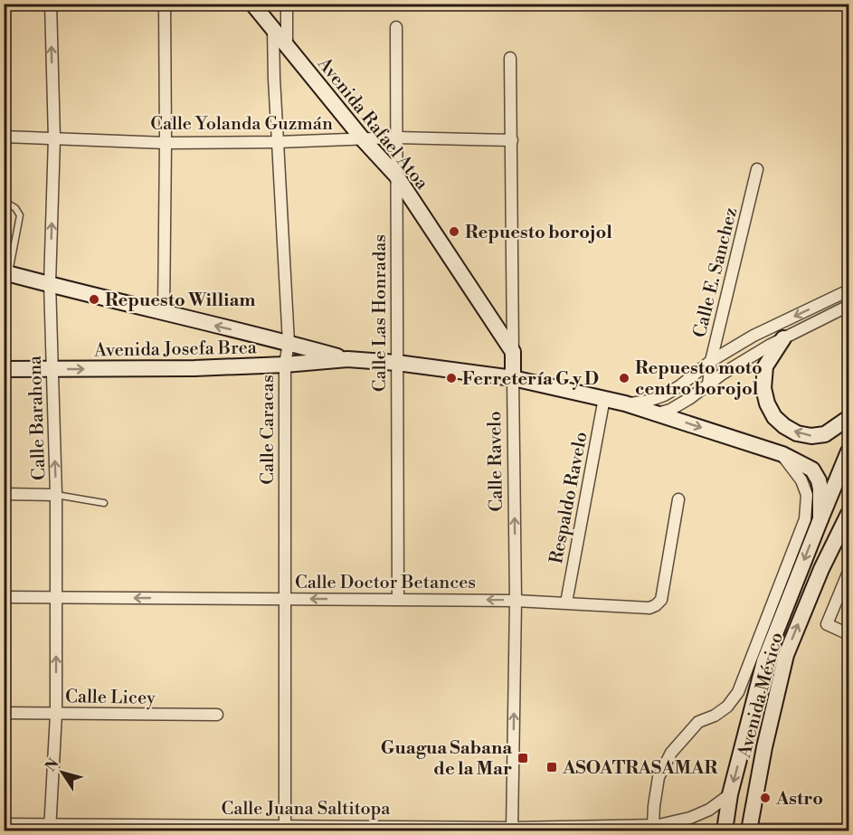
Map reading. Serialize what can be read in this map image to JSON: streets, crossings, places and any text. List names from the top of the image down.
{
  "streets": {
    "main road": [
      "Avenida Rafael Atoa",
      "Avenida Josefa Brea",
      "Calle Ravelo",
      "Avenida México"
    ],
    "street": [
      "Calle Yolanda Guzmán",
      "Calle E. Sanchez",
      "Calle Las Honradas",
      "Calle Barahona",
      "Calle Caracas",
      "Respaldo Ravelo",
      "Calle Doctor Betances",
      "Calle Licey",
      "Calle Juana Saltitopa"
    ]
  },
  "crossings": [
    ["Calle Yolanda Guzmán", "Avenida Rafael Atoa"],
    ["Calle Yolanda Guzmán", "Calle Las Honradas"],
    ["Calle Yolanda Guzmán", "Calle Barahona"],
    ["Calle Yolanda Guzmán", "Calle Caracas"],
    ["Calle Yolanda Guzmán", "Calle Ravelo"],
    ["Avenida Rafael Atoa", "Calle Las Honradas"],
    ["Avenida Rafael Atoa", "Calle Caracas"],
    ["Avenida Rafael Atoa", "Calle Ravelo"],
    ["Calle Las Honradas", "Calle Doctor Betances"],
    ["Calle Las Honradas", "Avenida México"],
    ["Avenida Josefa Brea", "Calle Barahona"],
    ["Avenida Josefa Brea", "Calle Caracas"],
    ["Avenida Josefa Brea", "Avenida México"],
    ["Calle Barahona", "Calle Doctor Betances"],
    ["Calle Barahona", "Calle Licey"],
    ["Calle Barahona", "Calle Juana Saltitopa"],
    ["Calle Caracas", "Calle Doctor Betances"],
    ["Calle Caracas", "Calle Juana Saltitopa"],
    ["Calle Ravelo", "Calle Doctor Betances"],
    ["Calle Ravelo", "Avenida México"],
    ["Calle Ravelo", "Calle Juana Saltitopa"],
    ["Respaldo Ravelo", "Calle Doctor Betances"],
    ["Respaldo Ravelo", "Avenida México"],
    ["Avenida México", "Calle Juana Saltitopa"]
  ],
  "one_way": ["Calle Barahona", "Calle Ravelo", "Calle Doctor Betances"],
  "places": {
    "other": [
      "Repuesto borojol",
      "Repuesto William",
      "Ferretería G y D",
      "Repuesto moto centro borojol",
      "Astro"
    ],
    "transit": ["Guagua Sabana de la Mar", "ASOATRASAMAR"]
  },
  "north": "top left"
}
